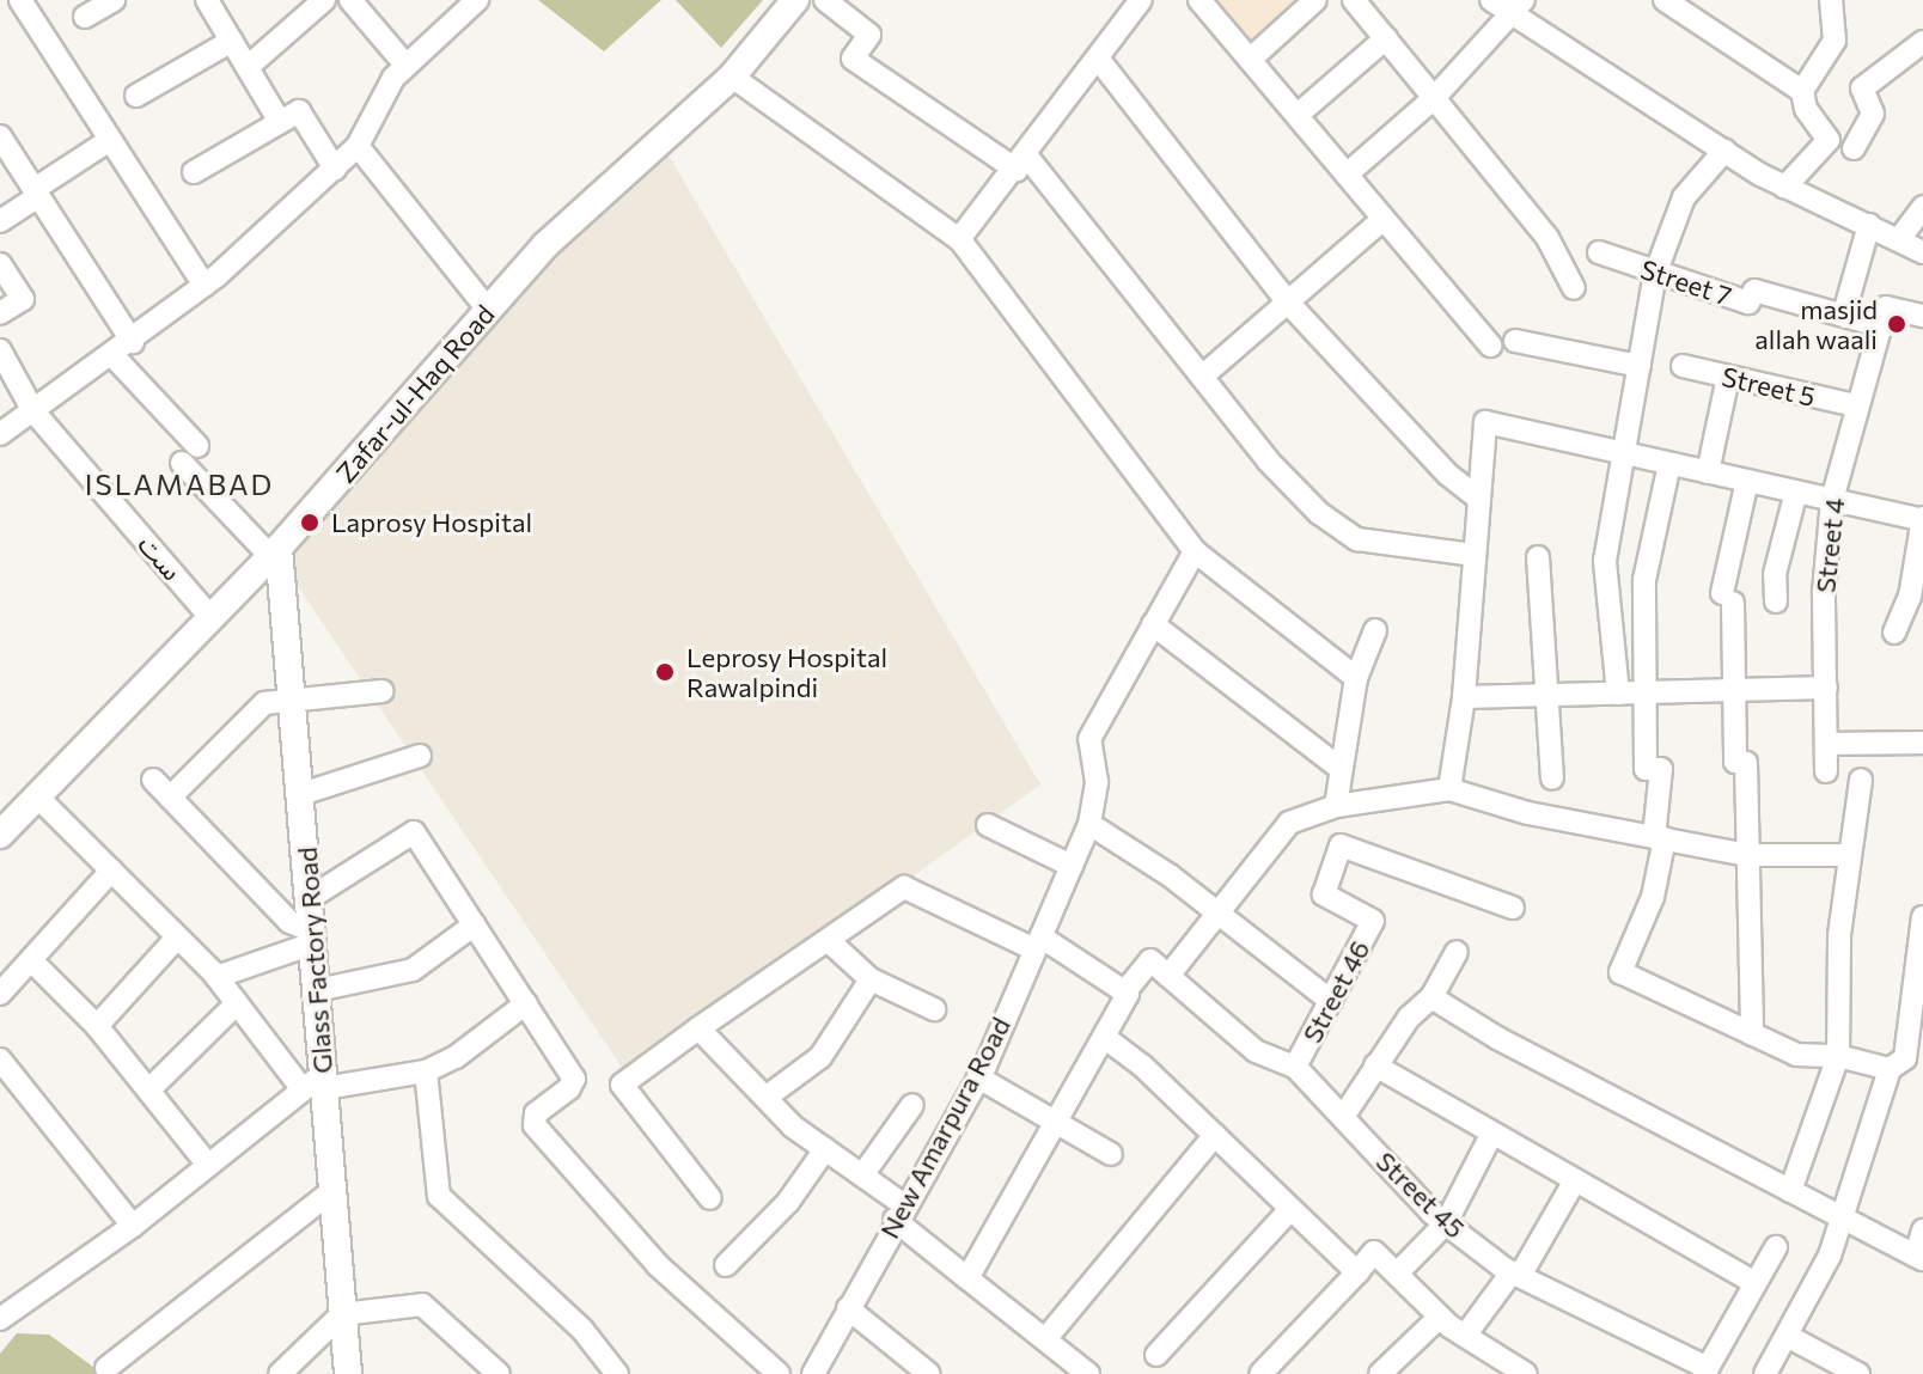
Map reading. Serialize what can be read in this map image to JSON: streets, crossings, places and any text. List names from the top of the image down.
{
  "streets": {
    "street": [
      "Street 7",
      "Street 5",
      "Zafar-ul-Haq Road",
      "Street 4",
      "ست",
      "Glass Factory Road",
      "Street 46",
      "New Amarpura Road",
      "Street 45"
    ]
  },
  "crossings": [
    ["Street 7", "Street 4"],
    ["Street 5", "Street 4"],
    ["Zafar-ul-Haq Road", "ست"],
    ["Zafar-ul-Haq Road", "Glass Factory Road"],
    ["Street 46", "Street 45"]
  ],
  "districts": ["ISLAMABAD"],
  "places": ["masjid allah waali", "Laprosy Hospital", "Leprosy Hospital Rawalpindi"]
}
